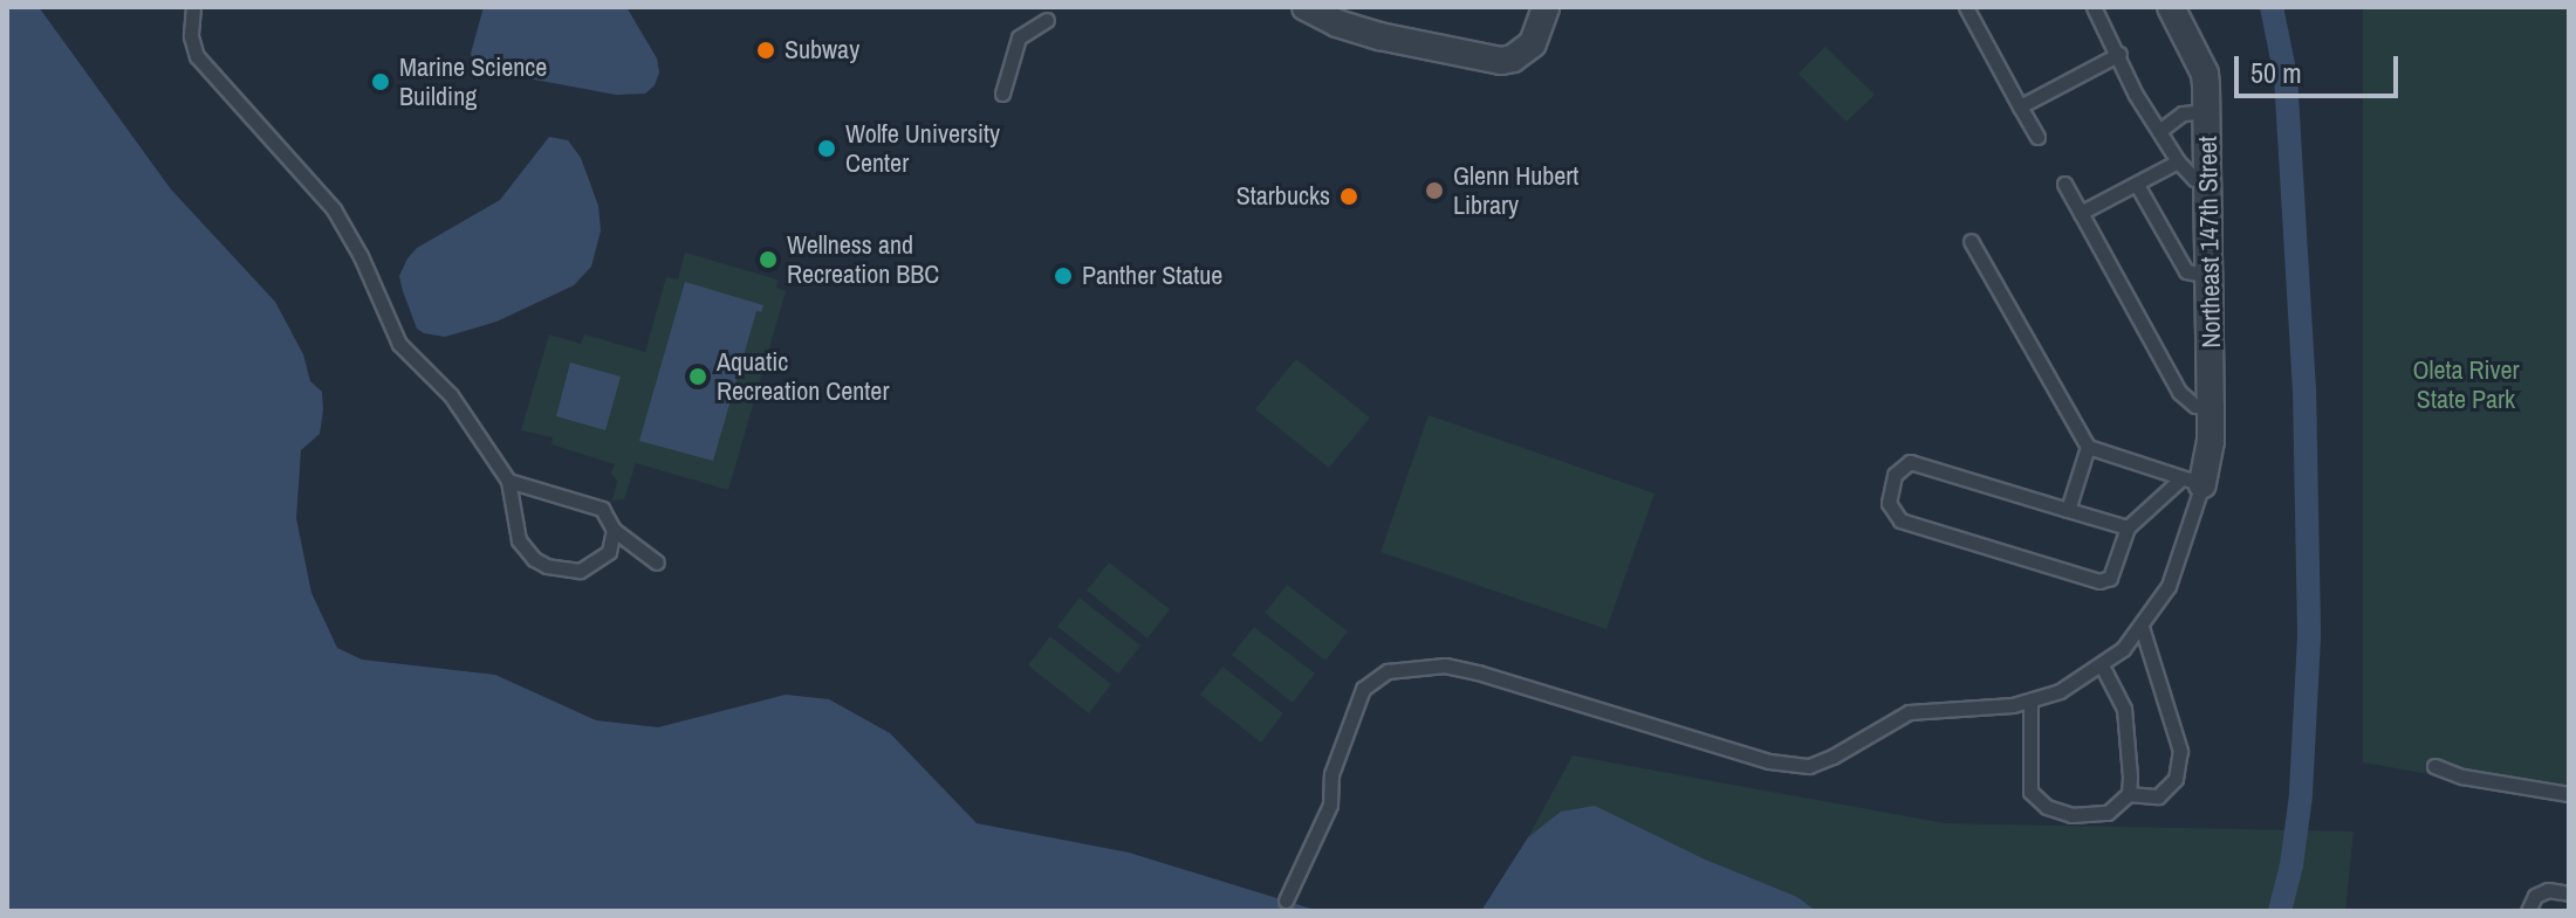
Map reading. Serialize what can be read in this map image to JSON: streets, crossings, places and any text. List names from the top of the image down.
{
  "streets": {
    "street": ["Northeast 147th Street"]
  },
  "parks": ["Oleta River State Park"],
  "places": [
    "Subway",
    "Marine Science Building",
    "Wolfe University Center",
    "Glenn Hubert Library",
    "Starbucks",
    "Wellness and Recreation BBC",
    "Panther Statue",
    "Aquatic Recreation Center"
  ],
  "scale_bar": "50 m"
}
